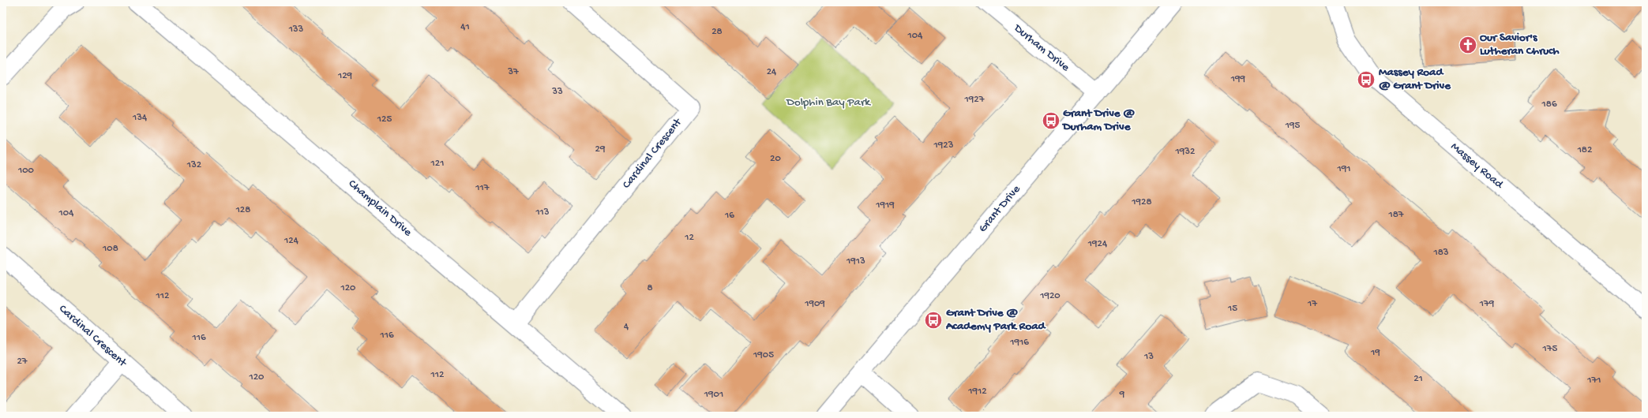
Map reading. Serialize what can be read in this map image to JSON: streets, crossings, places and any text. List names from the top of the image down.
{
  "streets": {
    "street": [
      "Durham Drive",
      "Cardinal Crescent",
      "Massey Road",
      "Champlain Drive",
      "Grant Drive"
    ]
  },
  "crossings": [
    ["Durham Drive", "Grant Drive"],
    ["Cardinal Crescent", "Champlain Drive"]
  ],
  "parks": ["Dolphin Bay Park"],
  "places": {
    "church": ["Our Savior's Lutheran Chruch"],
    "bus stop": ["Massey Road @ Grant Drive", "Grant Drive @ Durham Drive", "Grant Drive @ Academy Park Road"]
  },
  "house_numbers": [
    "41",
    "133",
    "28",
    "104",
    "37",
    "24",
    "129",
    "199",
    "33",
    "1927",
    "186",
    "134",
    "125",
    "195",
    "1923",
    "29",
    "182",
    "1932",
    "20",
    "121",
    "132",
    "191",
    "100",
    "117",
    "1928",
    "1919",
    "128",
    "113",
    "104",
    "187",
    "16",
    "12",
    "124",
    "1924",
    "108",
    "183",
    "1913",
    "120",
    "8",
    "112",
    "1920",
    "1909",
    "17",
    "179",
    "15",
    "4",
    "116",
    "116",
    "1916",
    "175",
    "19",
    "1905",
    "13",
    "27",
    "112",
    "120",
    "21",
    "171",
    "1912",
    "1901",
    "9"
  ]
}
